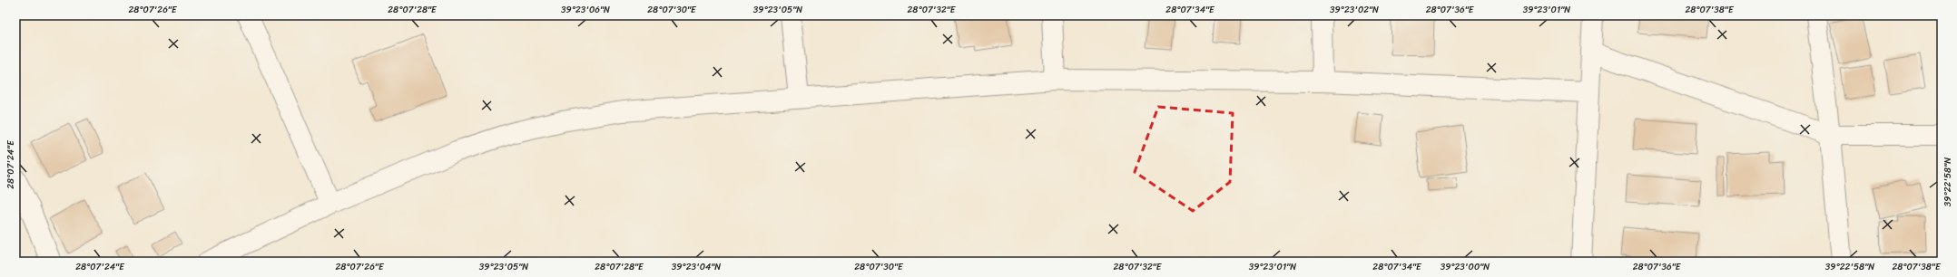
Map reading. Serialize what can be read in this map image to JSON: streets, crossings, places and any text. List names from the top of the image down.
{
  "coordinates": [
    "28°07'26\"E",
    "28°07'28\"E",
    "39°23'06\"N",
    "28°07'30\"E",
    "39°23'05\"N",
    "28°07'32\"E",
    "28°07'34\"E",
    "39°23'02\"N",
    "28°07'36\"E",
    "39°23'01\"N",
    "28°07'38\"E",
    "28°07'24\"E",
    "39°22'58\"N",
    "39°23'04\"N",
    "39°23'00\"N"
  ]
}
